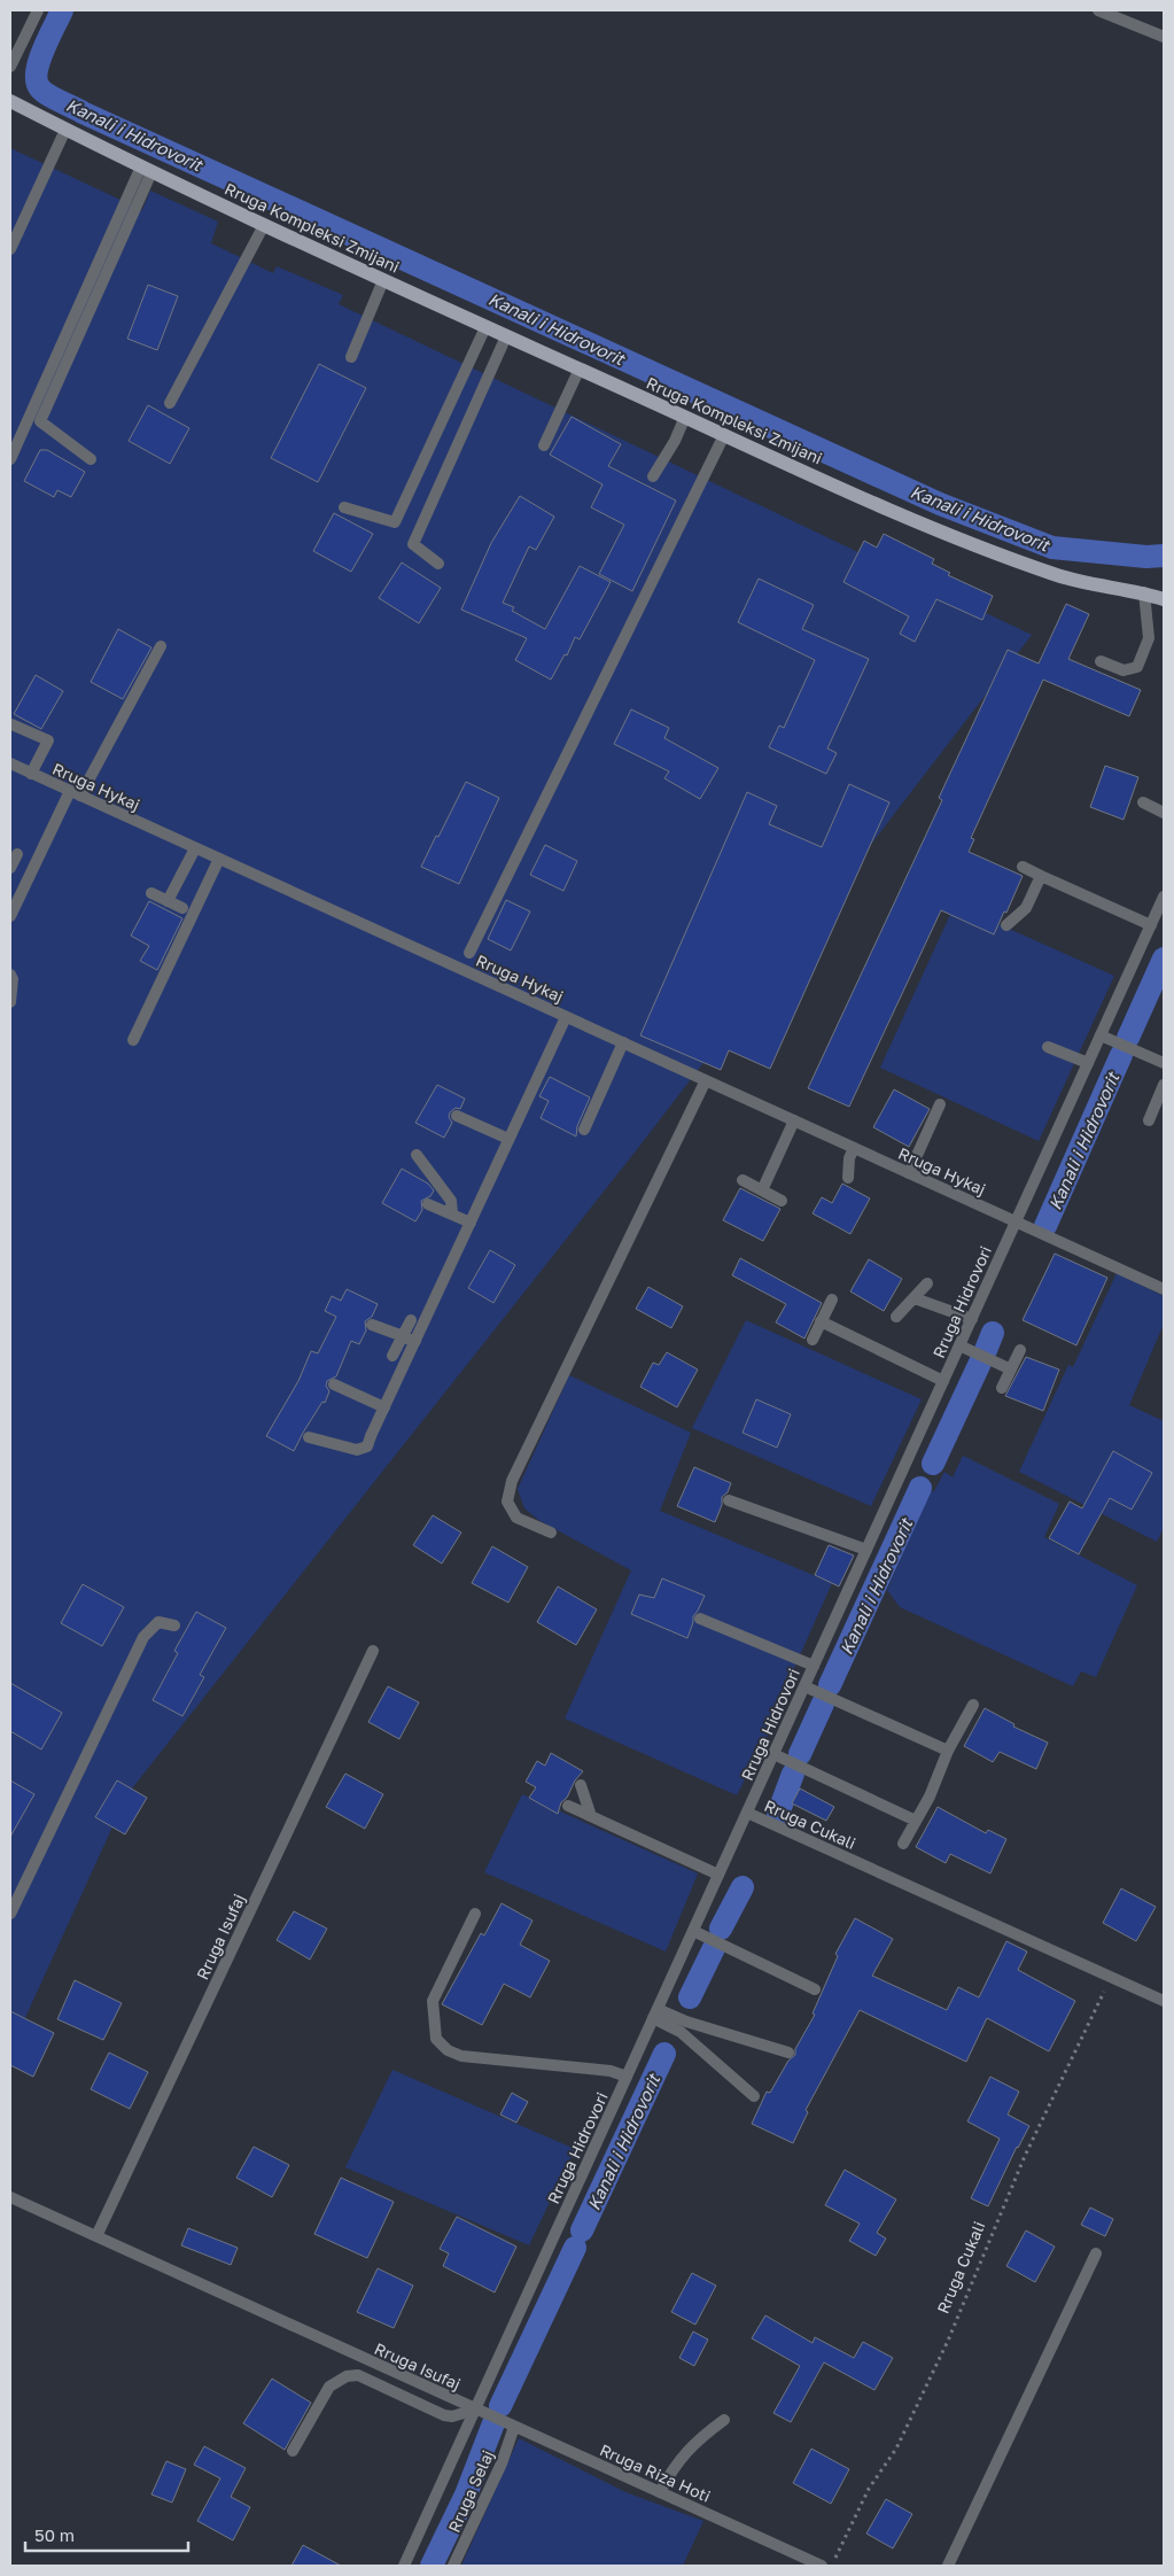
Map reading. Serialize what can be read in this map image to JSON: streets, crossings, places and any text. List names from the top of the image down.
{
  "streets": {
    "main road": ["Rruga Kompleksi Zmijani"],
    "street": [
      "Rruga Hykaj",
      "Rruga Hidrovori",
      "Rruga Cukali",
      "Rruga Isufaj",
      "Rruga Riza Hoti",
      "Rruga Selaj"
    ]
  },
  "crossings": [
    ["Rruga Hykaj", "Rruga Hidrovori"],
    ["Rruga Hidrovori", "Rruga Cukali"],
    ["Rruga Hidrovori", "Rruga Isufaj"],
    ["Rruga Hidrovori", "Rruga Riza Hoti"],
    ["Rruga Isufaj", "Rruga Riza Hoti"],
    ["Rruga Riza Hoti", "Rruga Selaj"]
  ],
  "water": ["Kanali i Hidrovorit"],
  "scale_bar": "50 m"
}
